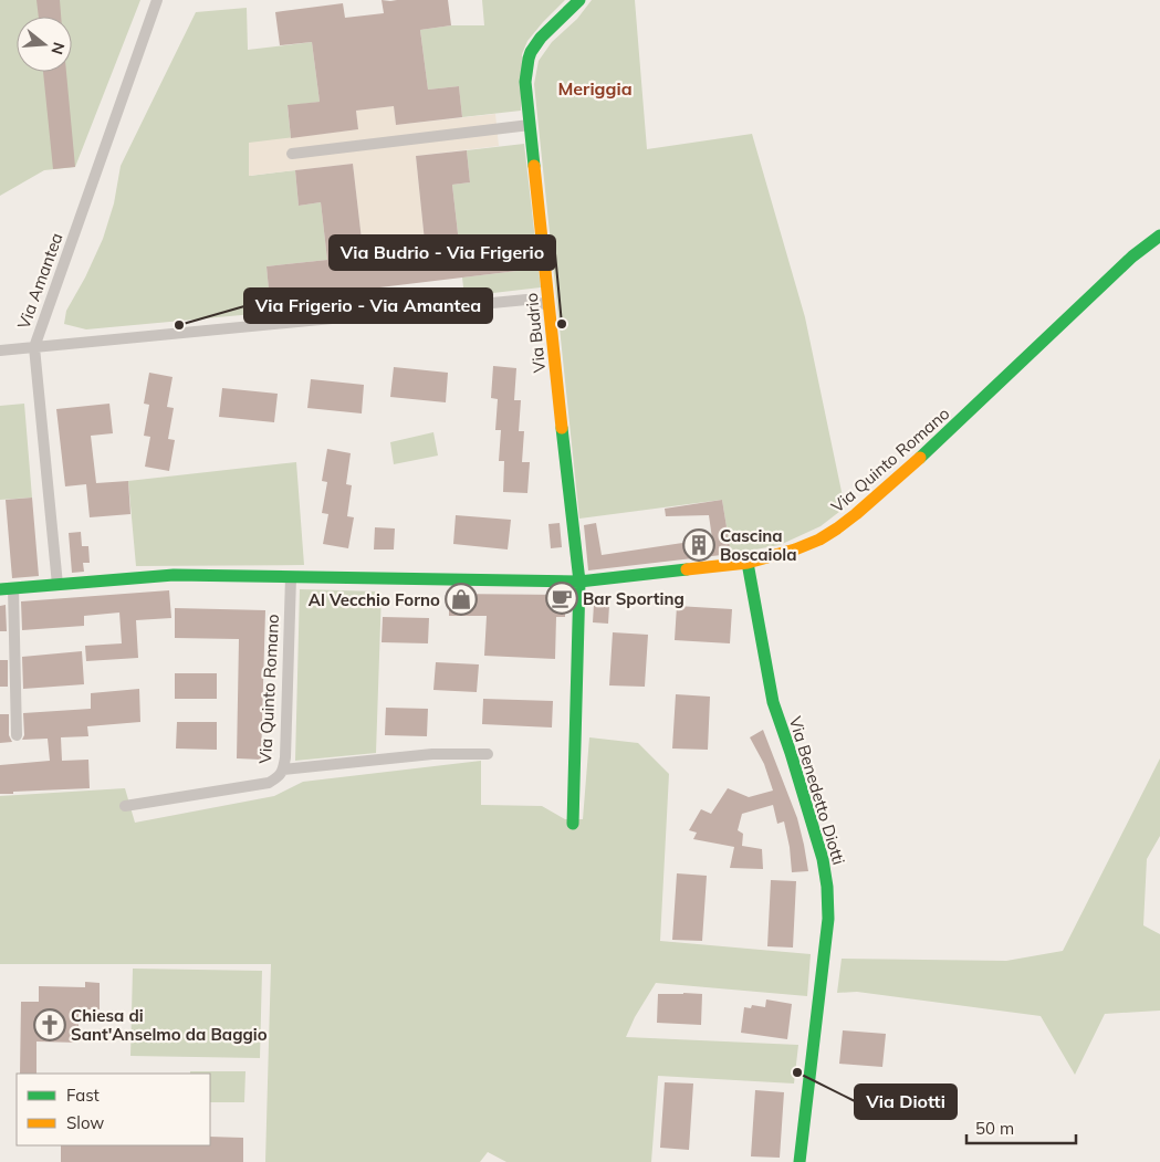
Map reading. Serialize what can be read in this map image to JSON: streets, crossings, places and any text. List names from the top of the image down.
{
  "streets": {
    "street": [
      "Via Amantea",
      "Via Budrio",
      "Via Quinto Romano",
      "Via Benedetto Diotti"
    ]
  },
  "crossings": [
    ["Via Amantea", "Via Quinto Romano"],
    ["Via Budrio", "Via Quinto Romano"],
    ["Via Quinto Romano", "Via Benedetto Diotti"]
  ],
  "districts": ["Meriggia"],
  "places": {
    "other": ["Via Budrio - Via Frigerio", "Via Frigerio - Via Amantea", "Via Diotti"],
    "building": ["Cascina Boscaiola"],
    "cafe": ["Bar Sporting"],
    "shop": ["Al Vecchio Forno"],
    "church": ["Chiesa di Sant'Anselmo da Baggio"]
  },
  "legend": ["Fast", "Slow"],
  "scale_bar": "50 m",
  "north": "right"
}
